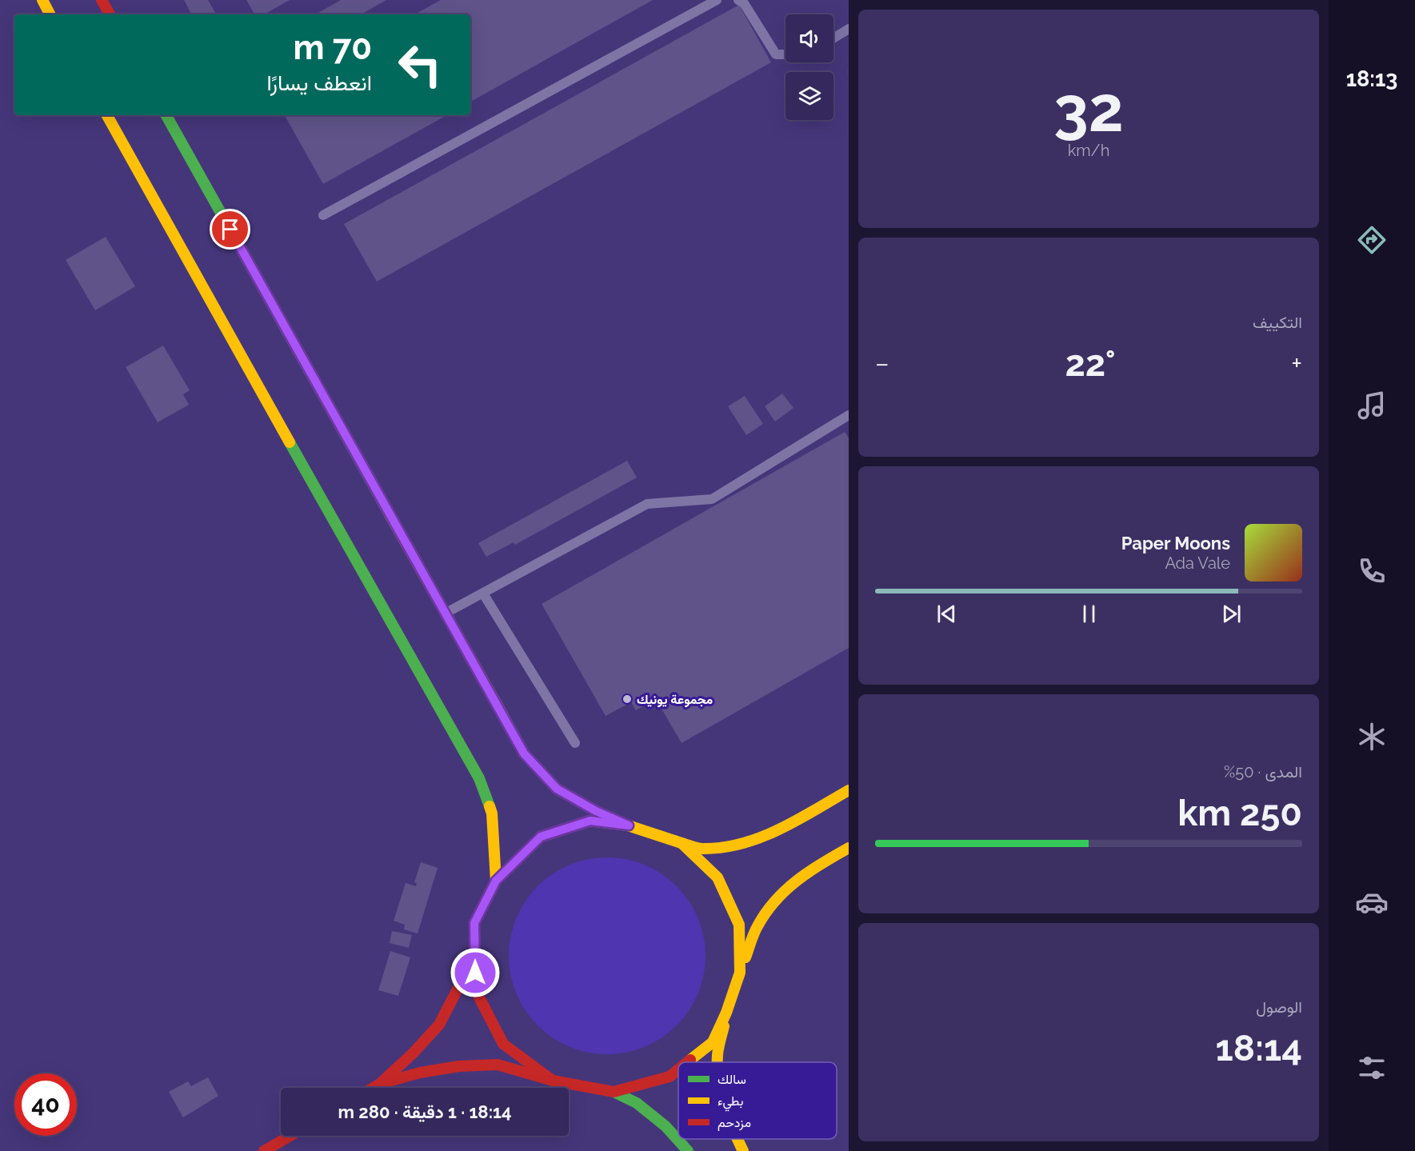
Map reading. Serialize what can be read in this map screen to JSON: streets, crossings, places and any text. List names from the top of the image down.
{
  "places": ["مجموعة يونيك"],
  "legend": ["سالك", "بطيء", "مزدحم"],
  "page": {
    "tabs": "18:13",
    "tile": [
      ["32", "km/h"],
      "التكييف",
      ["المدى · 50%", "250 km"],
      ["الوصول", "18:14"]
    ],
    "turn": ["70 m", "انعطف يسارًا"],
    "heat": ["−", "22°", "+"],
    "song": ["Paper Moons", "Ada Vale"],
    "limit": "40",
    "trip": "18:14 · 1 دقيقة · 280 m"
  }
}
